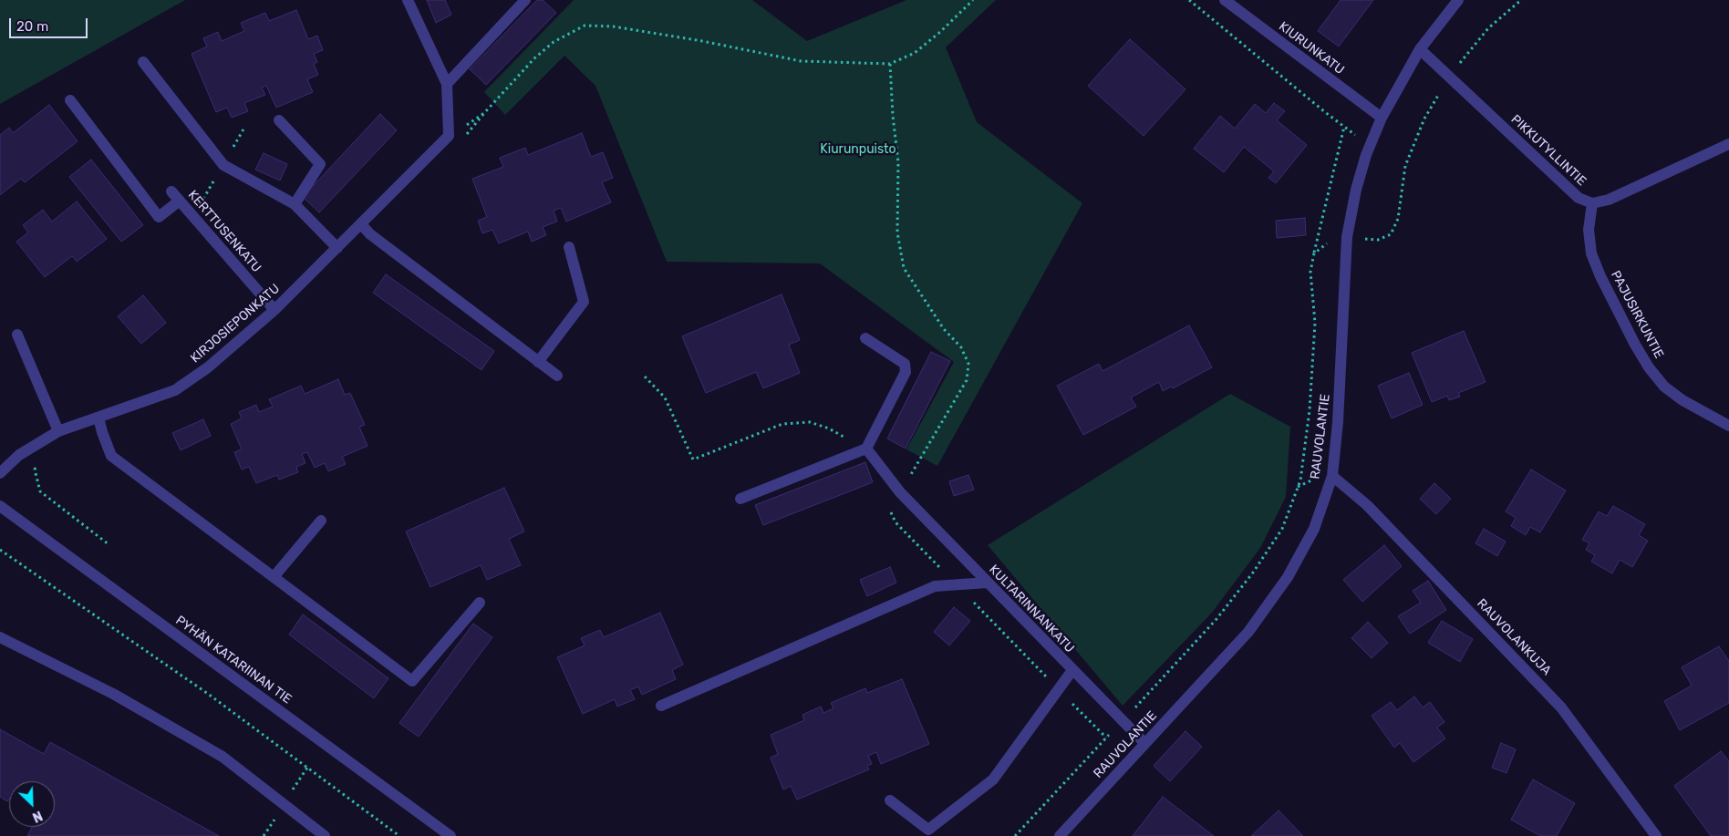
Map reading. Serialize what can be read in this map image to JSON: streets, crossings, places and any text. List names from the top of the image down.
{
  "streets": {
    "street": [
      "KIURUNKATU",
      "PIKKUTYLLINTIE",
      "KERTTUSENKATU",
      "PAJUSIRKUNTIE",
      "KIRJOSIEPONKATU",
      "RAUVOLANTIE",
      "KULTARINNANKATU",
      "RAUVOLANKUJA",
      "PYHÄN KATARIINAN TIE"
    ]
  },
  "crossings": [
    ["KIURUNKATU", "RAUVOLANTIE"],
    ["PIKKUTYLLINTIE", "PAJUSIRKUNTIE"],
    ["PIKKUTYLLINTIE", "RAUVOLANTIE"],
    ["KERTTUSENKATU", "KIRJOSIEPONKATU"],
    ["RAUVOLANTIE", "KULTARINNANKATU"],
    ["RAUVOLANTIE", "RAUVOLANKUJA"]
  ],
  "parks": ["Kiurunpuisto"],
  "scale_bar": "20 m",
  "north": "bottom right"
}
